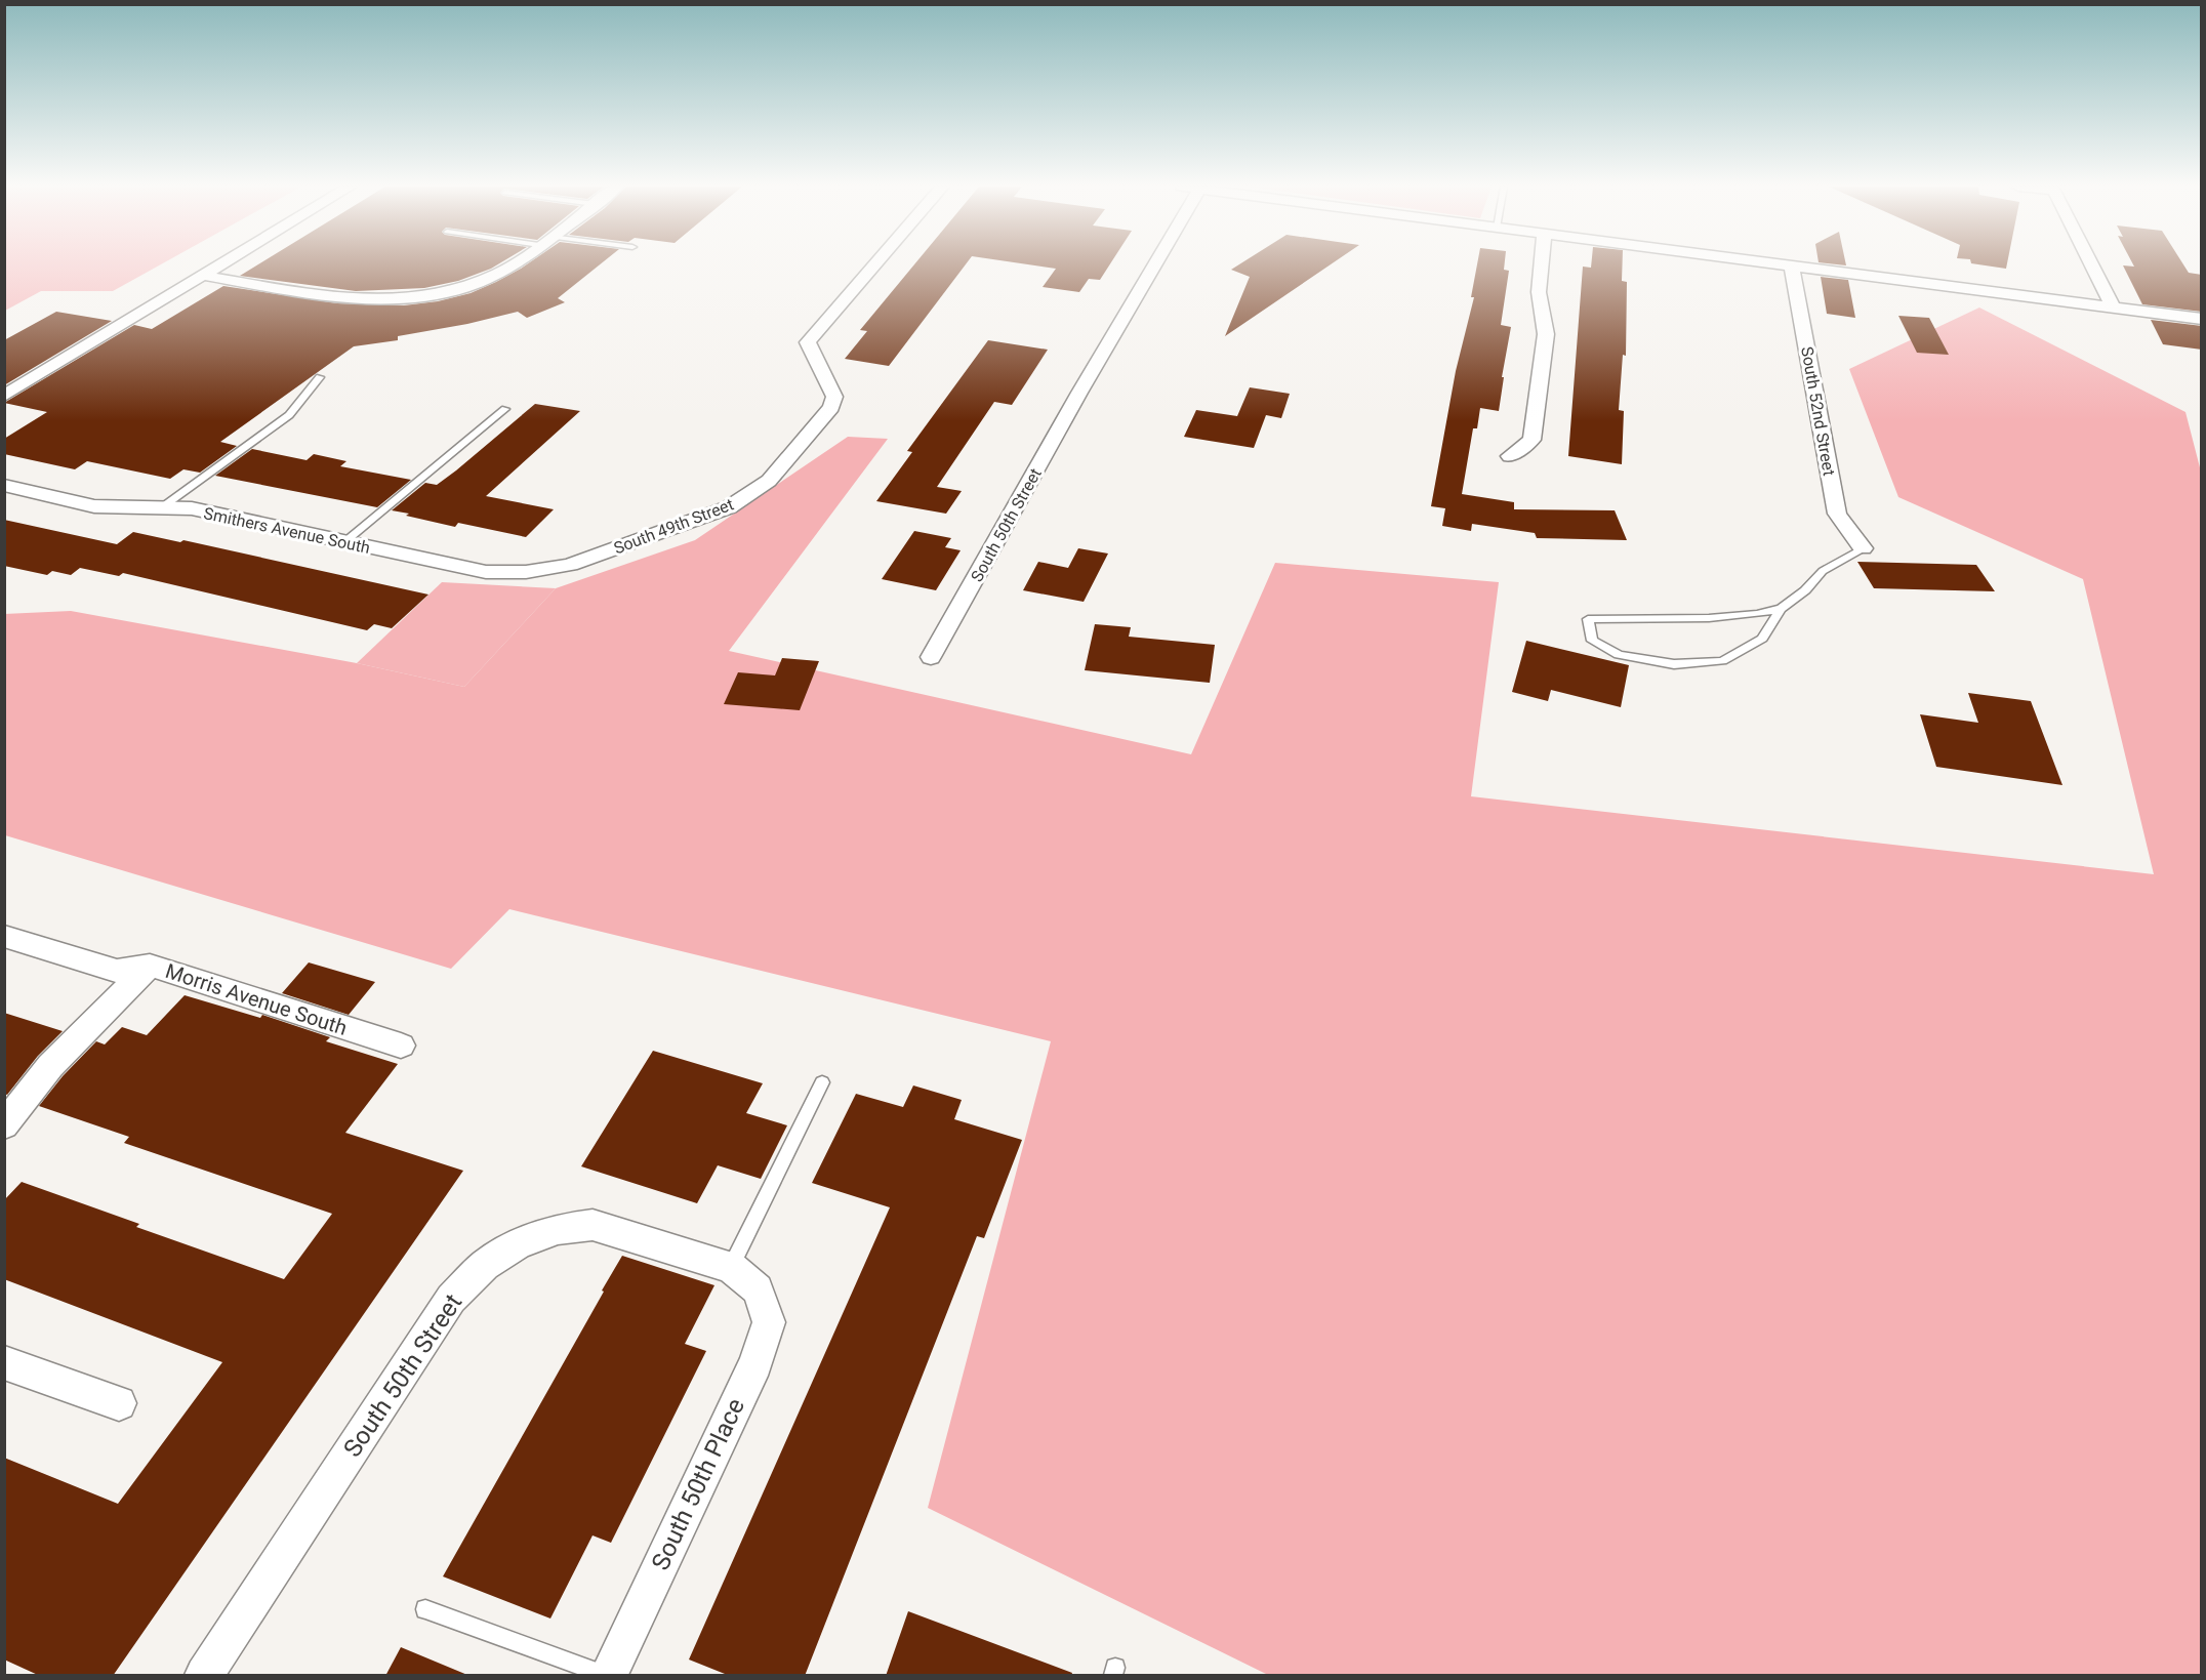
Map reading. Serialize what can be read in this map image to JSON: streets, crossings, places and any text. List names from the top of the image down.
{
  "streets": {
    "street": [
      "South 52nd Street",
      "South 50th Street",
      "South 49th Street",
      "Smithers Avenue South",
      "Morris Avenue South",
      "South 50th Place"
    ]
  },
  "crossings": [
    ["South 50th Street", "South 50th Place"],
    ["South 49th Street", "Smithers Avenue South"]
  ]
}
